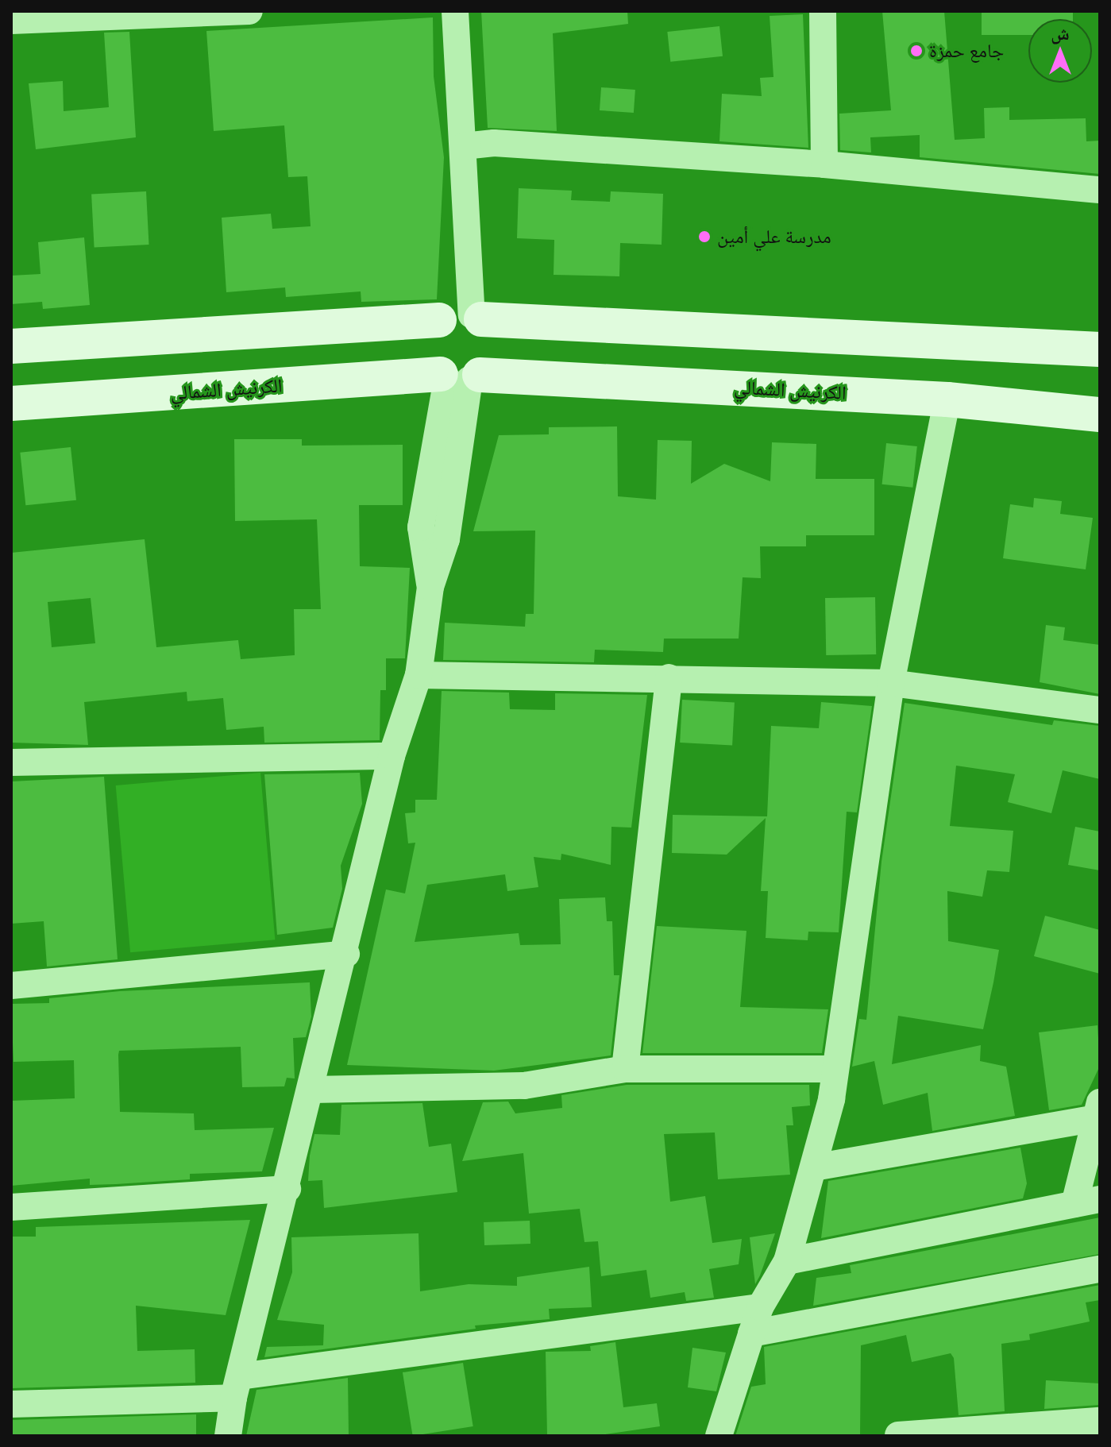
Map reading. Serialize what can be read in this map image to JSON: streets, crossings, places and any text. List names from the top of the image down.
{
  "streets": {
    "main road": ["الكرنيش الشمالي"]
  },
  "places": ["جامع حمزة", "مدرسة علي أمين"],
  "north": "top"
}
